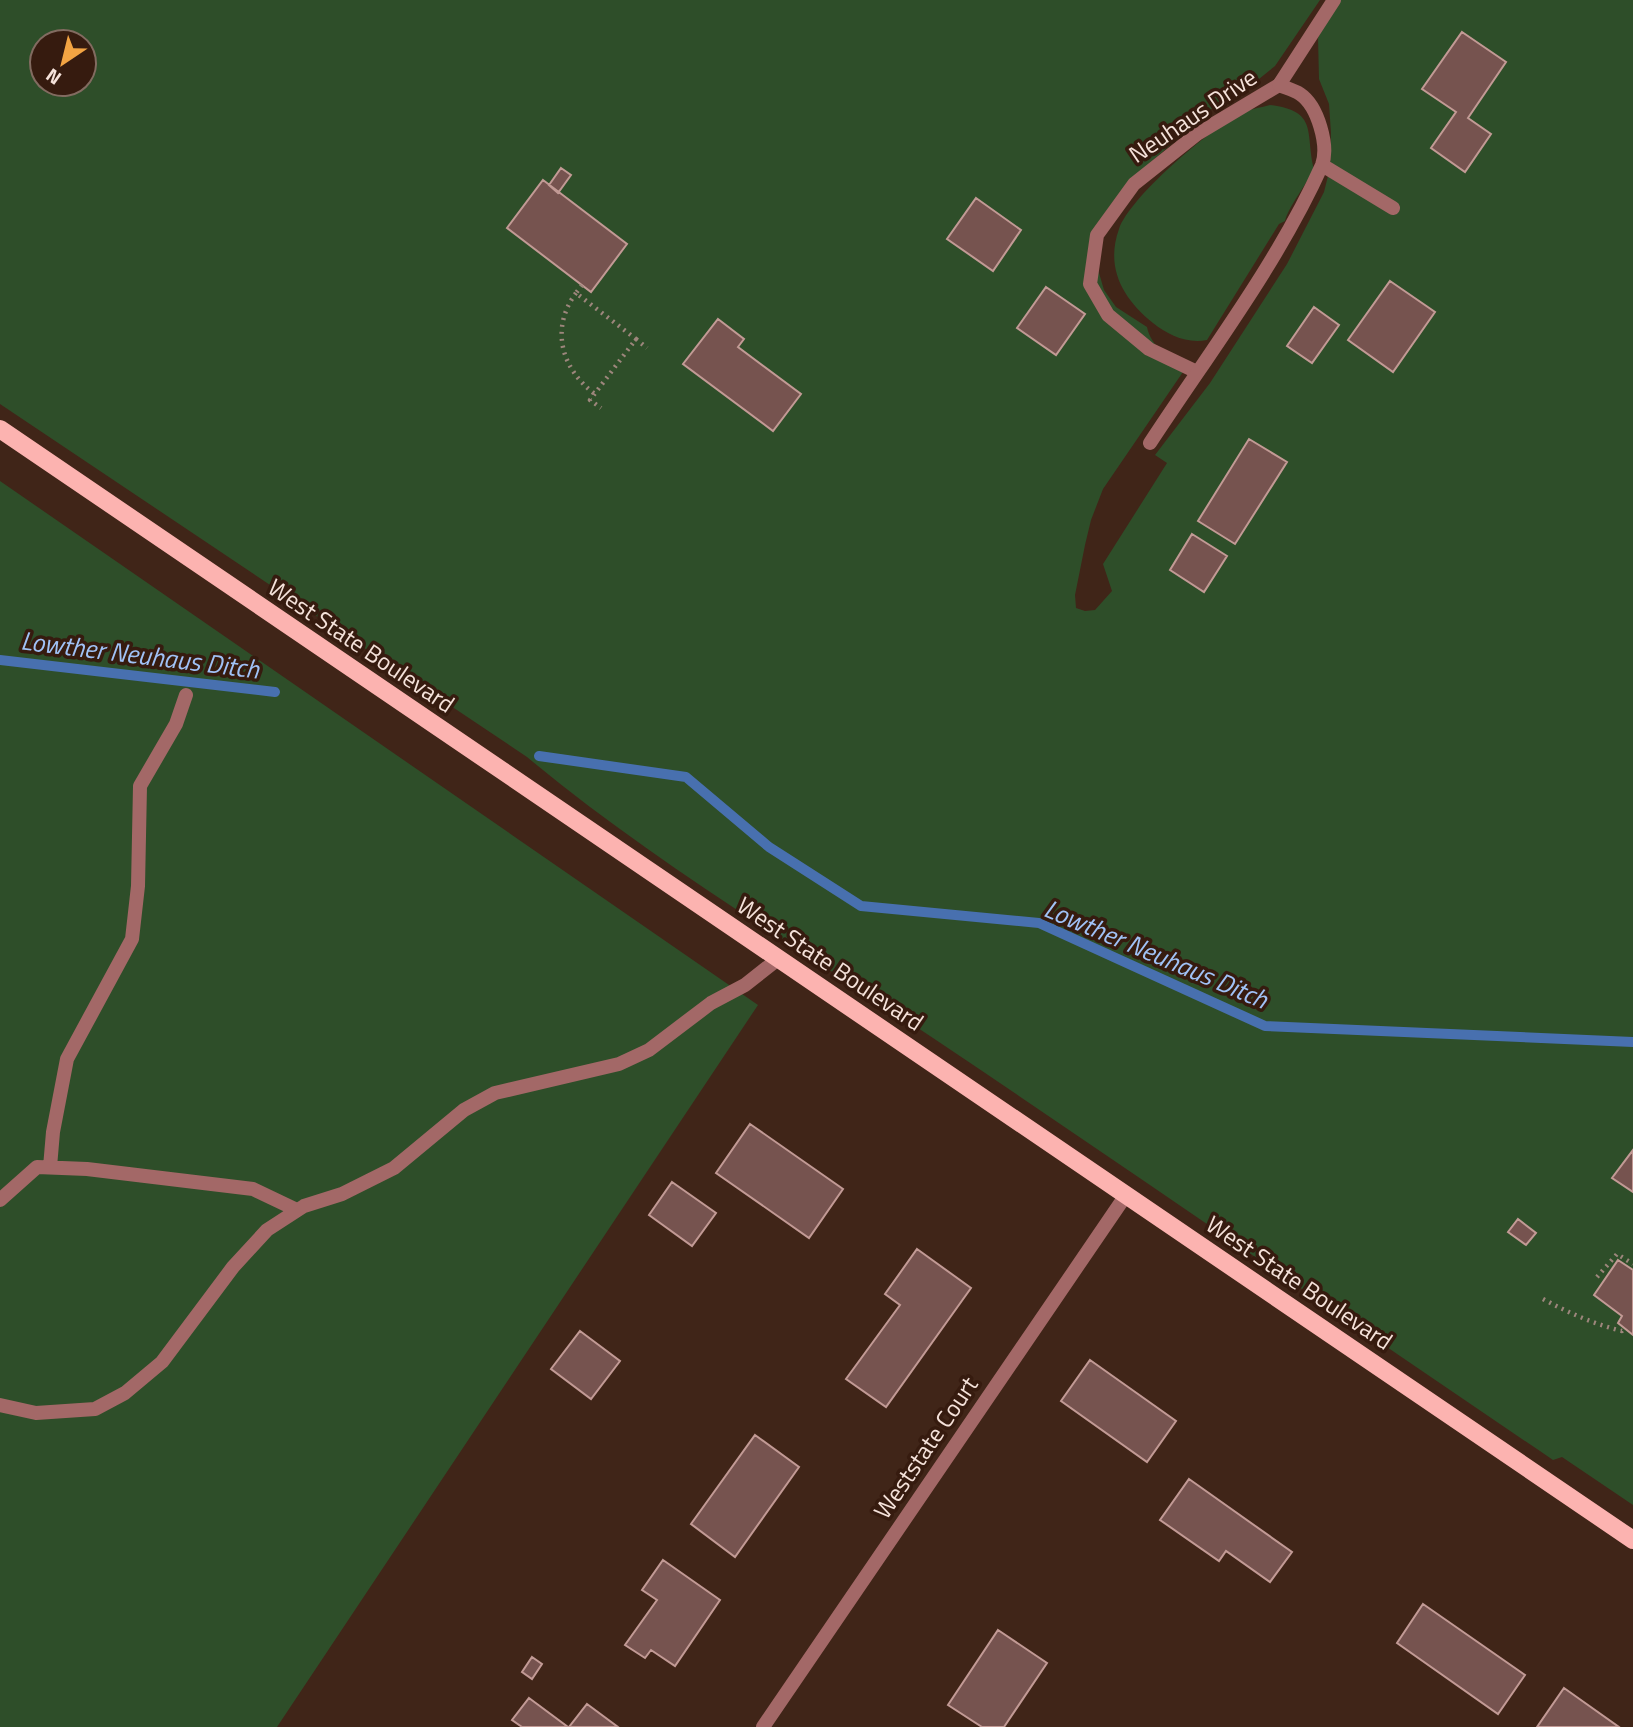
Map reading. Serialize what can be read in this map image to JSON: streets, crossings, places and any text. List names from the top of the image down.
{
  "streets": {
    "main road": ["West State Boulevard"],
    "street": ["Neuhaus Drive", "Weststate Court"]
  },
  "crossings": [
    ["West State Boulevard", "Weststate Court"]
  ],
  "water": ["Lowther Neuhaus Ditch"],
  "north": "bottom left"
}
